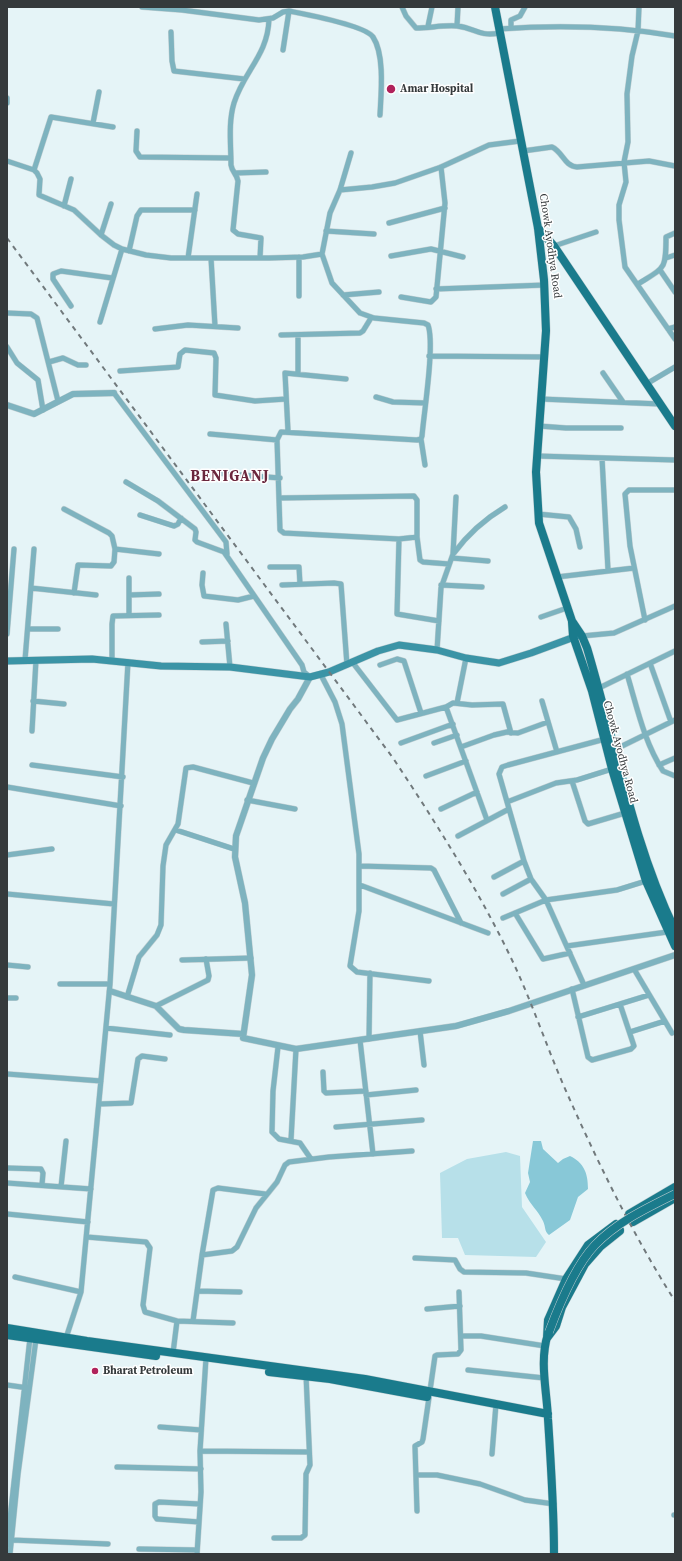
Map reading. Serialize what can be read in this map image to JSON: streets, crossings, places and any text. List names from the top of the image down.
{
  "streets": {
    "main road": ["Chowk Ayodhya Road"]
  },
  "districts": ["BENIGANJ"],
  "places": ["Amar Hospital", "Bharat Petroleum"]
}
